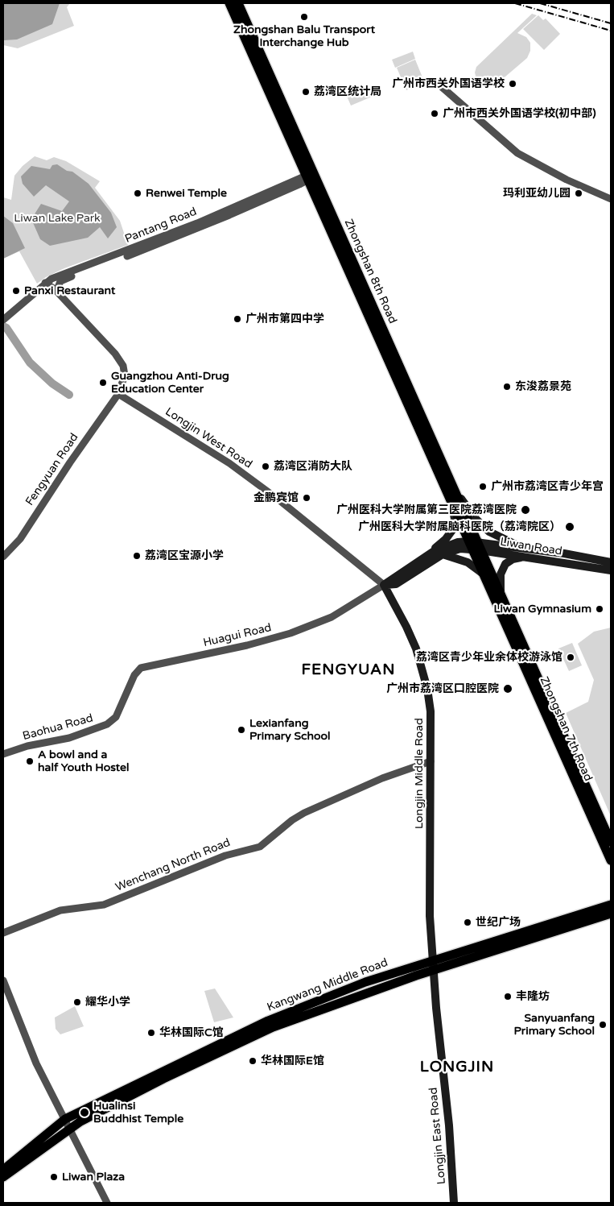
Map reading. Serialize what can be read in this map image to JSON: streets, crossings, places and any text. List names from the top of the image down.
{
  "streets": {
    "main road": [
      "Zhongshan 8th Road",
      "Liwan Road",
      "Zhongshan 7th Road",
      "Longjin Middle Road",
      "Kangwang Middle Road",
      "Longjin East Road"
    ],
    "street": [
      "Pantang Road",
      "Longjin West Road",
      "Fengyuan Road",
      "Huagui Road",
      "Baohua Road",
      "Wenchang North Road"
    ]
  },
  "crossings": [
    ["Pantang Road", "Zhongshan 8th Road"],
    ["Zhongshan 8th Road", "Liwan Road"],
    ["Zhongshan 8th Road", "Zhongshan 7th Road"],
    ["Longjin West Road", "Fengyuan Road"],
    ["Longjin West Road", "Liwan Road"],
    ["Longjin West Road", "Huagui Road"],
    ["Longjin West Road", "Longjin Middle Road"],
    ["Liwan Road", "Huagui Road"],
    ["Liwan Road", "Zhongshan 7th Road"],
    ["Liwan Road", "Longjin Middle Road"],
    ["Huagui Road", "Baohua Road"],
    ["Huagui Road", "Longjin Middle Road"],
    ["Longjin Middle Road", "Wenchang North Road"],
    ["Longjin Middle Road", "Kangwang Middle Road"],
    ["Longjin Middle Road", "Longjin East Road"],
    ["Kangwang Middle Road", "Longjin East Road"]
  ],
  "districts": ["FENGYUAN", "LONGJIN"],
  "parks": ["Liwan Lake Park"],
  "places": [
    "Zhongshan Balu Transport Interchange Hub",
    "广州市西关外国语学校",
    "荔湾区统计局",
    "广州市西关外国语学校(初中部)",
    "Renwei Temple",
    "玛利亚幼儿园",
    "Panxi Restaurant",
    "广州市第四中学",
    "Guangzhou Anti-Drug Education Center",
    "东浚荔景苑",
    "荔湾区消防大队",
    "广州市荔湾区青少年宫",
    "金鹏宾馆",
    "广州医科大学附属第三医院荔湾医院",
    "广州医科大学附属脑科医院（荔湾院区）",
    "荔湾区宝源小学",
    "Liwan Gymnasium",
    "荔湾区青少年业余体校游泳馆",
    "广州市荔湾区口腔医院",
    "Lexianfang Primary School",
    "A bowl and a half Youth Hostel",
    "世纪广场",
    "丰隆坊",
    "耀华小学",
    "Sanyuanfang Primary School",
    "华林国际C馆",
    "华林国际E馆",
    "Hualinsi Buddhist Temple",
    "Liwan Plaza"
  ]
}
